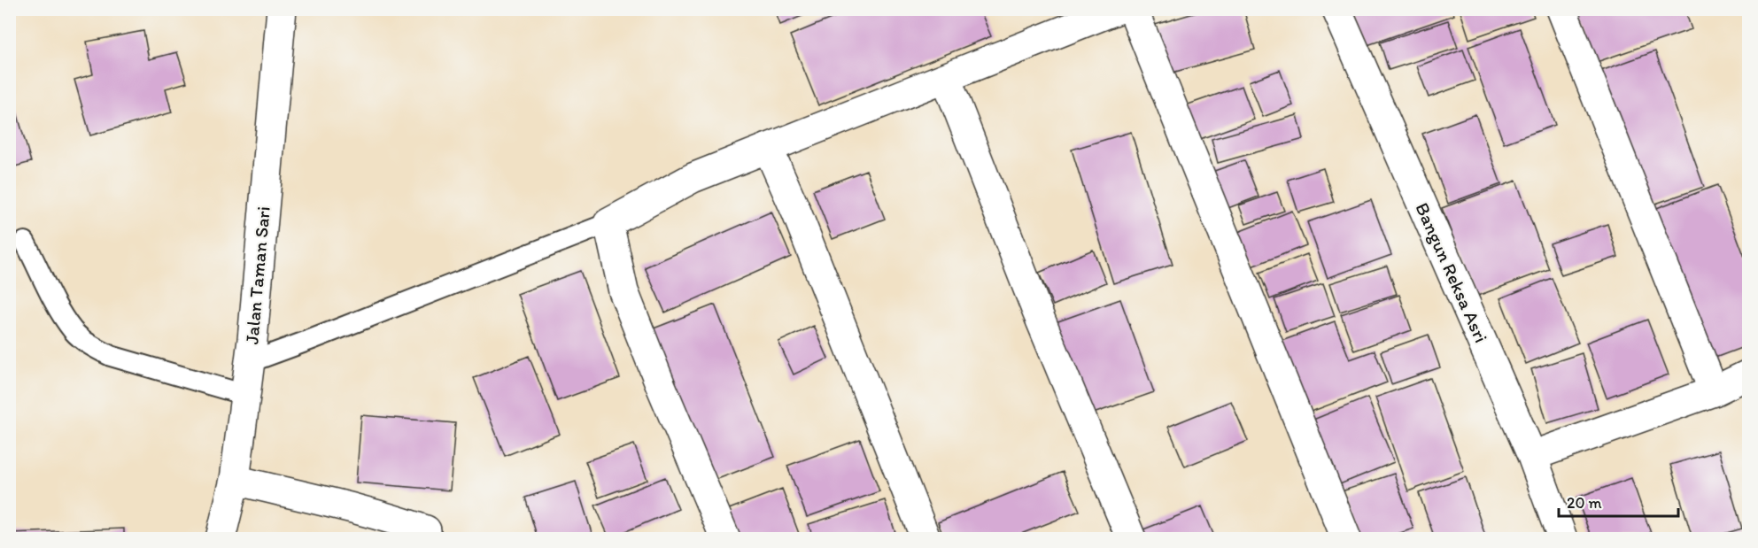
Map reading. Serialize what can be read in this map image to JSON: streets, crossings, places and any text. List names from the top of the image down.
{
  "streets": {
    "street": ["Bangun Reksa Asri", "Jalan Taman Sari"]
  },
  "scale_bar": "20 m"
}
